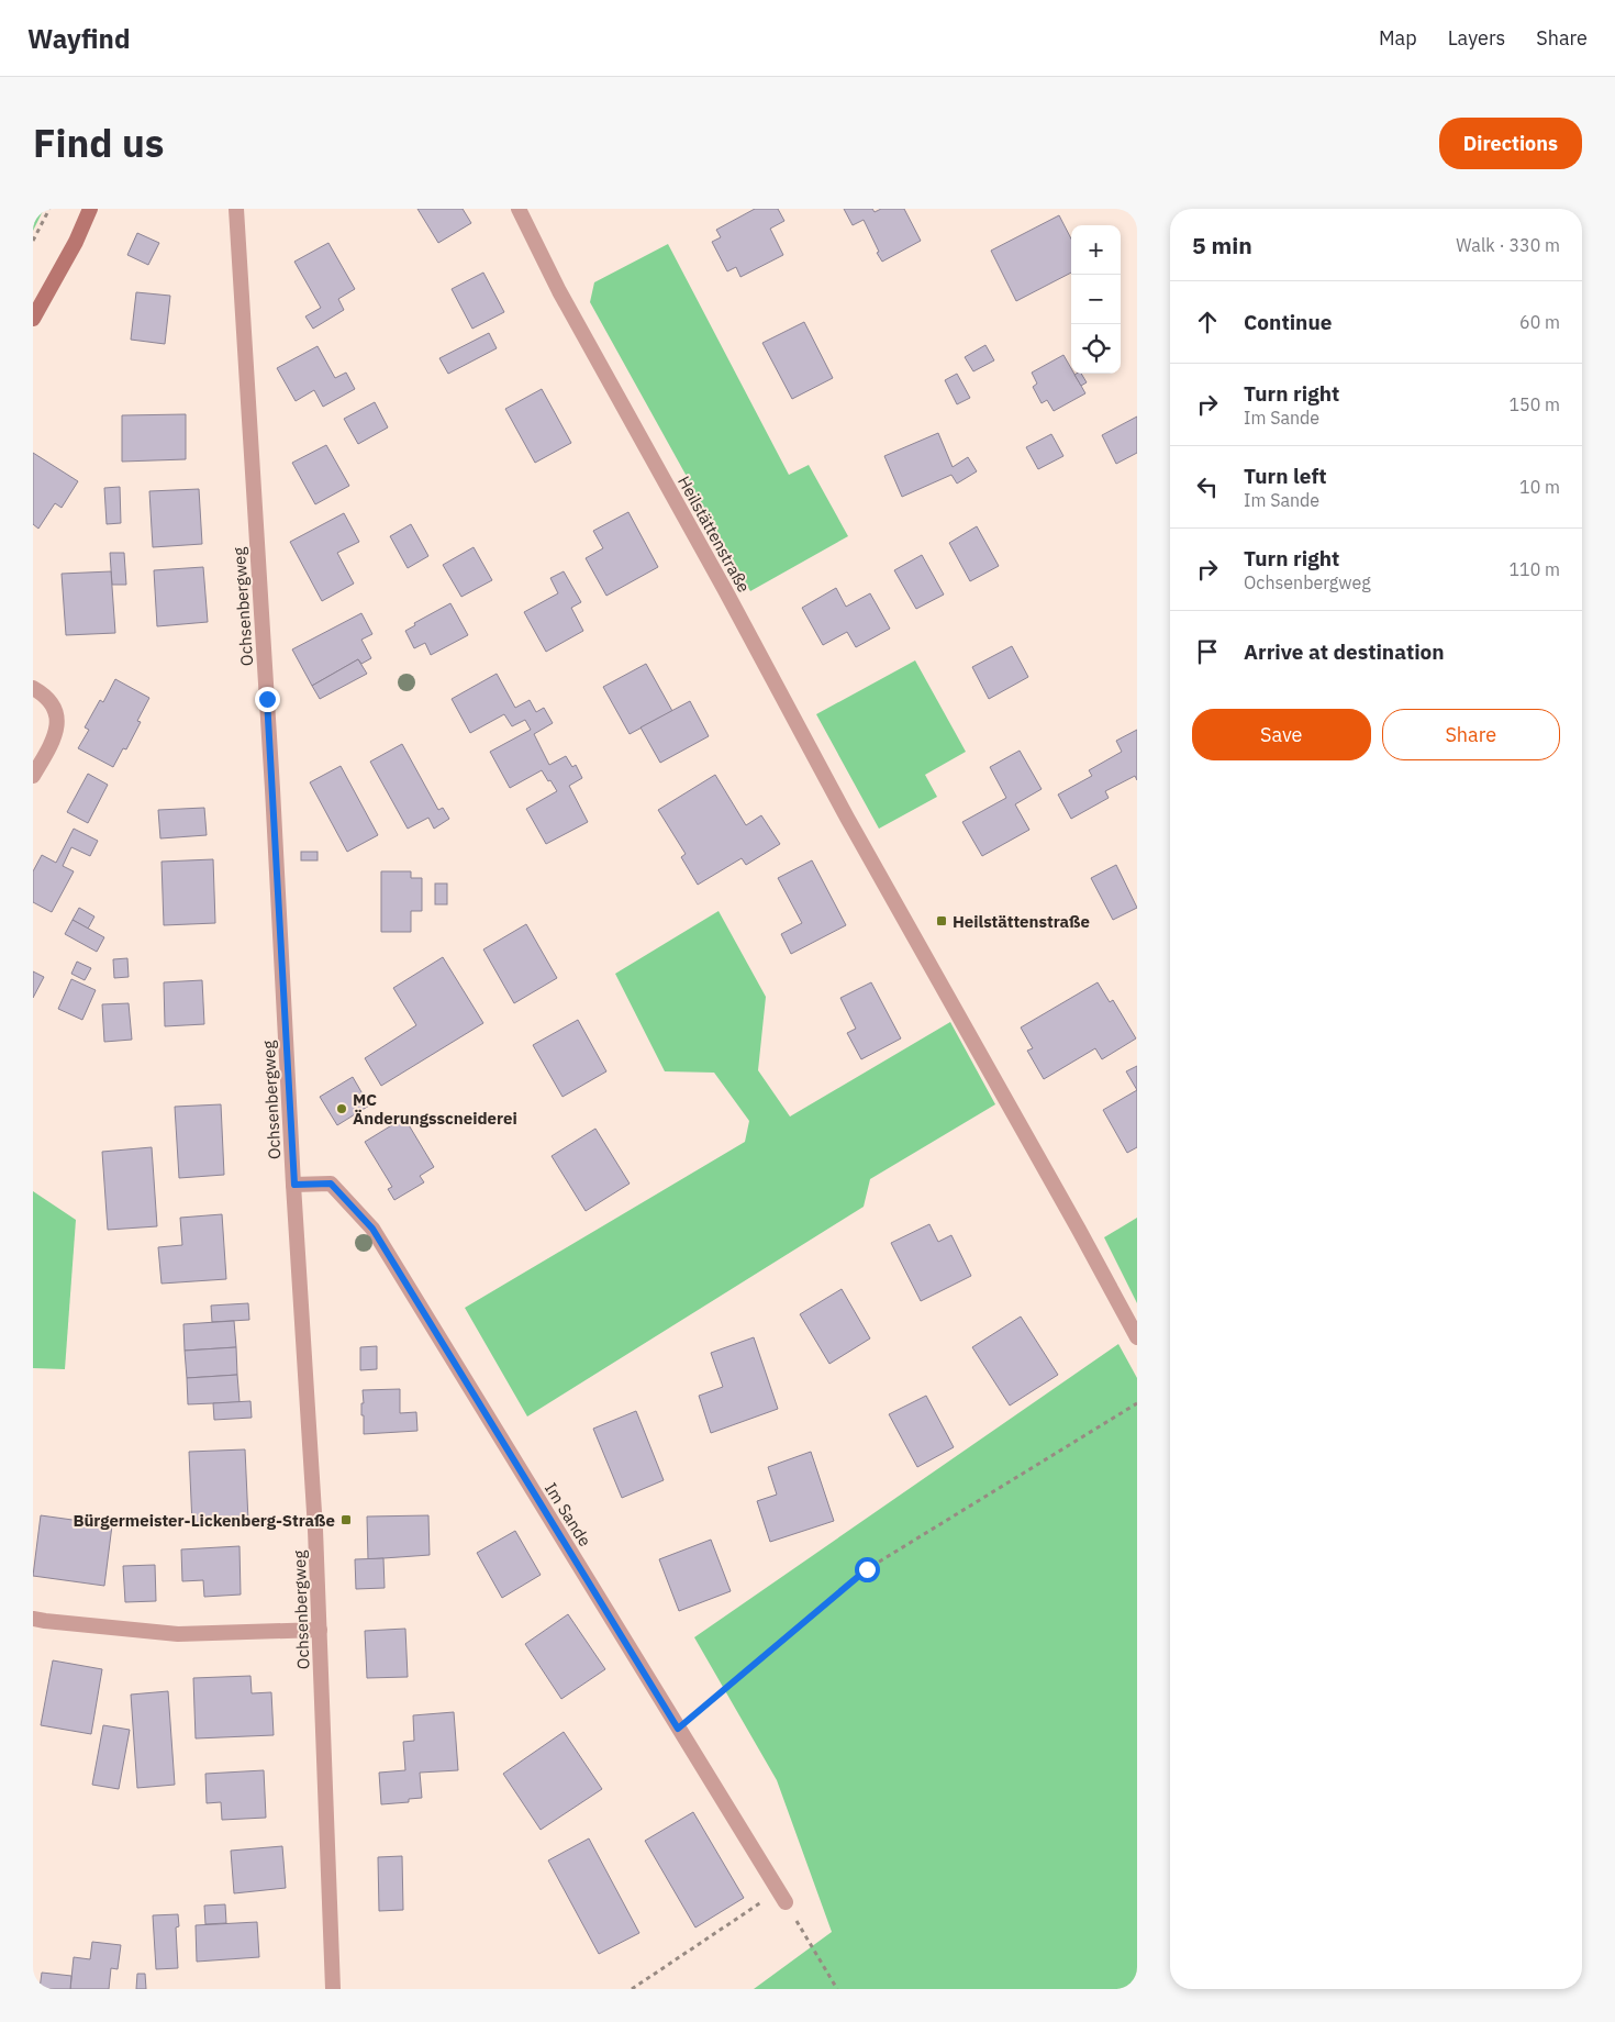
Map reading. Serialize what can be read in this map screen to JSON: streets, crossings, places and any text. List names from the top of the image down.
{
  "streets": {
    "street": ["Heilstättenstraße", "Ochsenbergweg", "Im Sande"]
  },
  "crossings": [
    ["Ochsenbergweg", "Im Sande"]
  ],
  "places": {
    "transit": ["Heilstättenstraße", "Bürgermeister-Lickenberg-Straße"],
    "other": ["MC Änderungsscneiderei"]
  },
  "page": {
    "header": "Wayfind",
    "nav": ["Map", "Layers", "Share"],
    "title": "Find us",
    "buttons": [
      "Directions",
      ["Save", "Share"]
    ],
    "heading": ["5 min", "Walk · 330 m"],
    "map_buttons": ["+", "−"],
    "list": [
      ["Continue", "60 m"],
      ["Turn right", "Im Sande", "150 m"],
      ["Turn left", "Im Sande", "10 m"],
      ["Turn right", "Ochsenbergweg", "110 m"],
      "Arrive at destination"
    ]
  }
}
